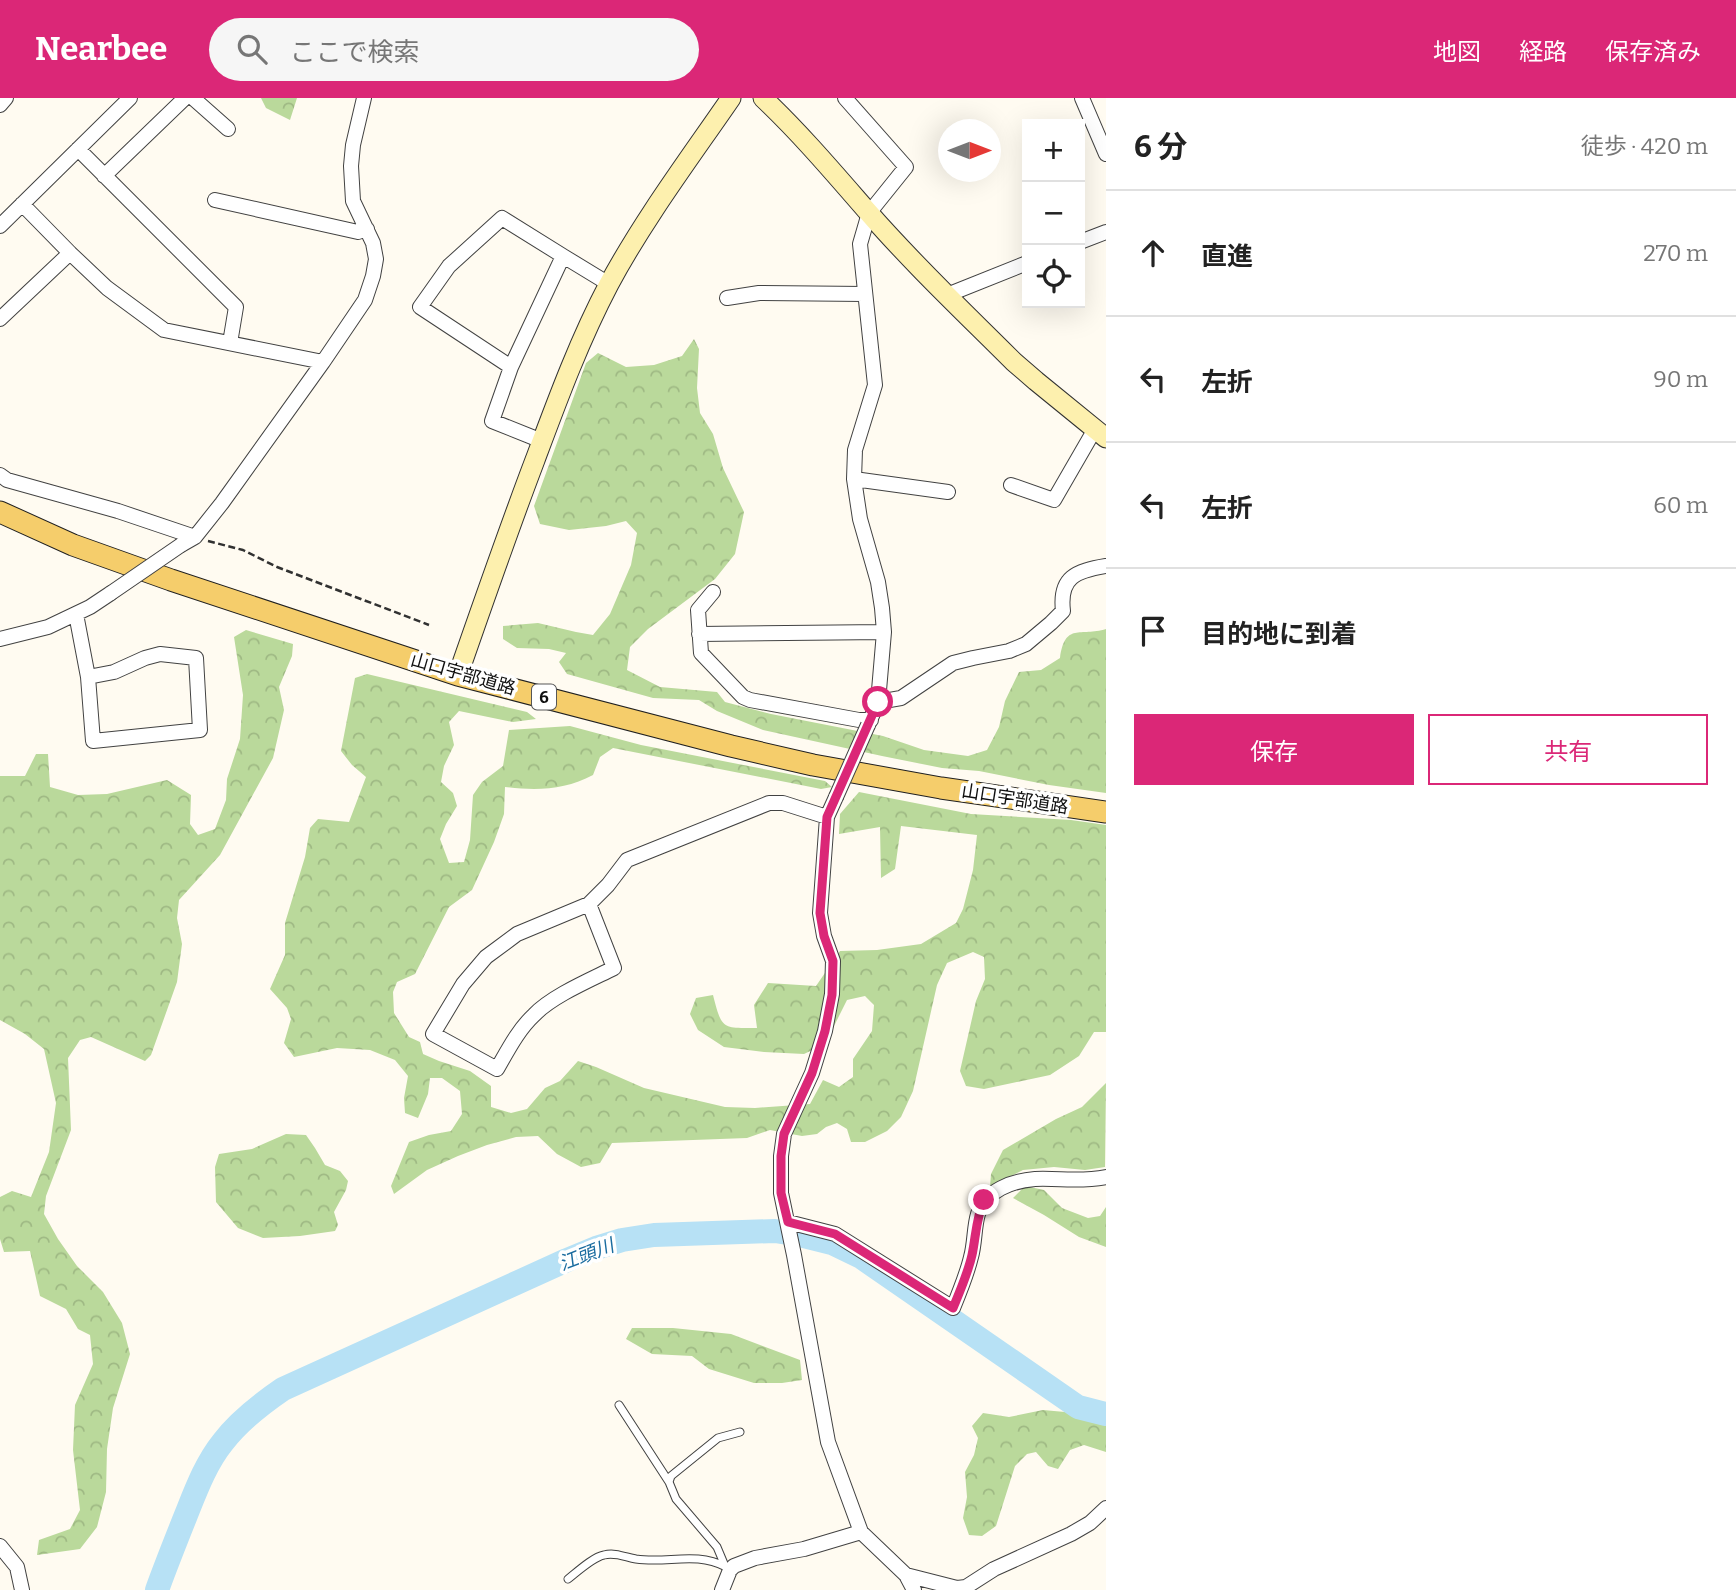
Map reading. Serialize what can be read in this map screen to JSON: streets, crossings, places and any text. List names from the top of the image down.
{
  "streets": {
    "main road": ["山口宇部道路", "6"]
  },
  "water": ["江頭川"],
  "north": "right",
  "page": {
    "header": "Nearbee",
    "search": "ここで検索",
    "nav": ["地図", "経路", "保存済み"],
    "heading": ["6 分", "徒歩 · 420 m"],
    "map_buttons": ["+", "−"],
    "list": [
      ["直進", "270 m"],
      ["左折", "90 m"],
      ["左折", "60 m"],
      "目的地に到着"
    ],
    "buttons": ["保存", "共有"]
  }
}
